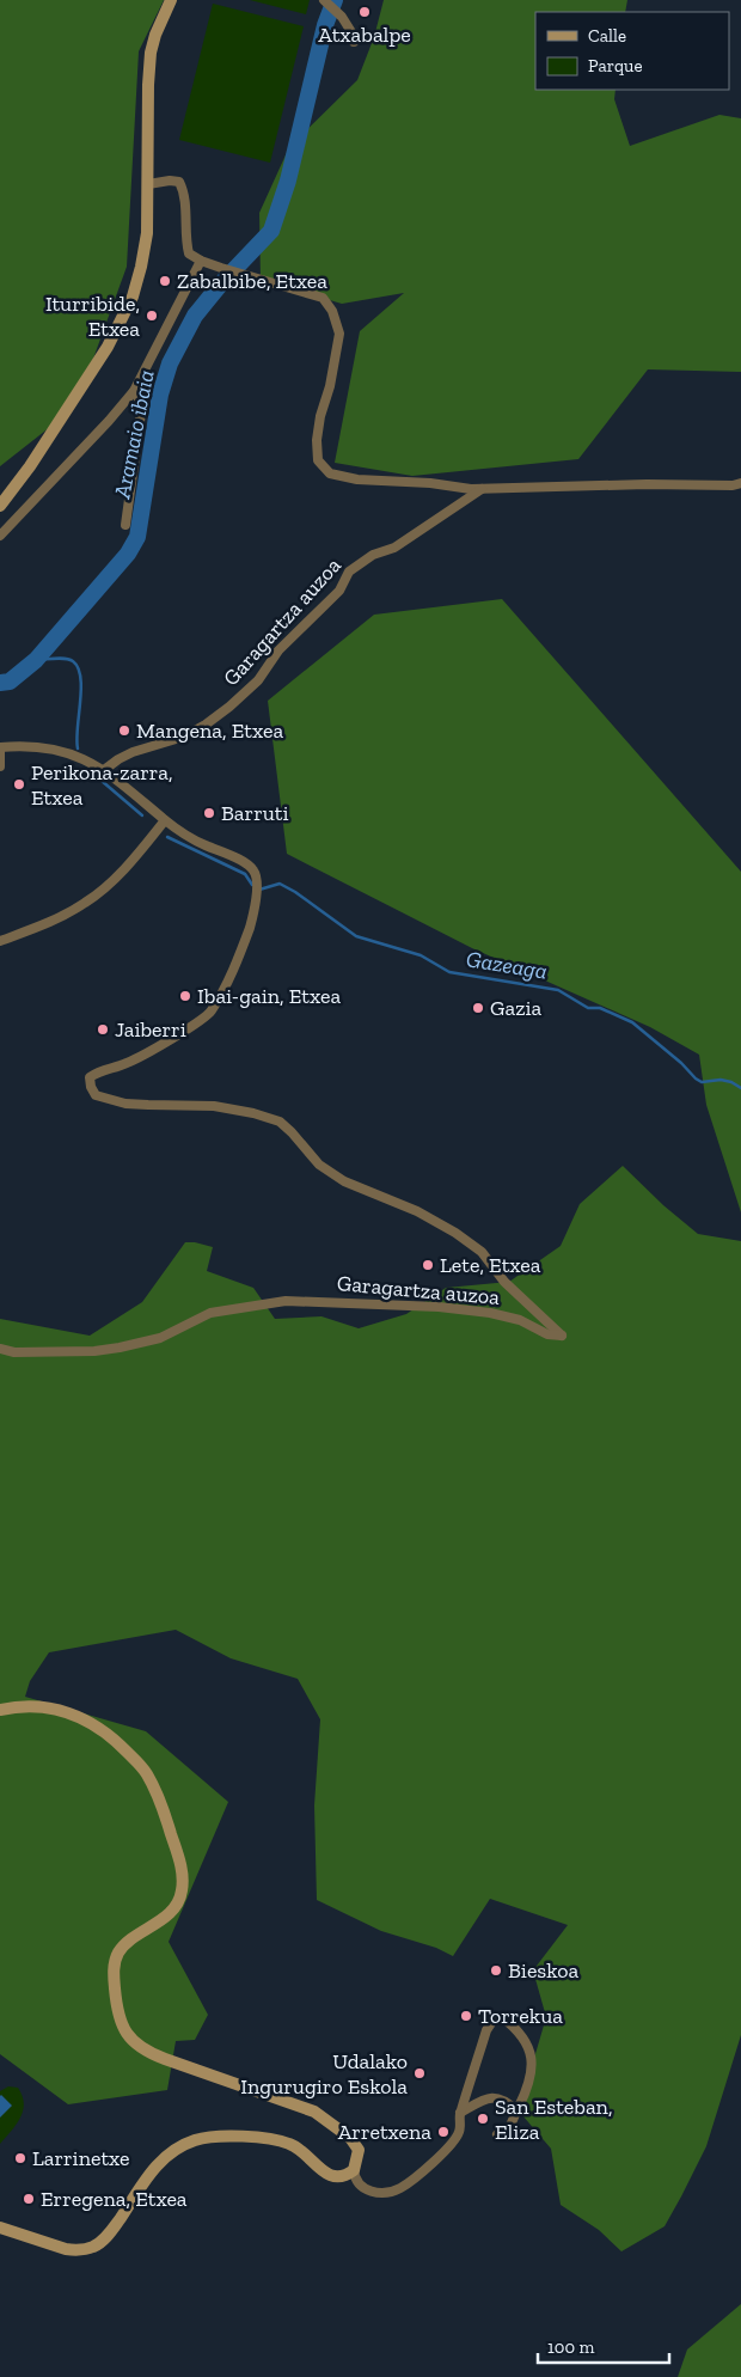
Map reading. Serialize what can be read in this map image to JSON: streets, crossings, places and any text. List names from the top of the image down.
{
  "streets": {
    "street": ["Garagartza auzoa"]
  },
  "water": ["Aramaio ibaia", "Gazeaga"],
  "places": [
    "Atxabalpe",
    "Zabalbibe, Etxea",
    "Iturribide, Etxea",
    "Mangena, Etxea",
    "Perikona-zarra, Etxea",
    "Barruti",
    "Ibai-gain, Etxea",
    "Gazia",
    "Jaiberri",
    "Lete, Etxea",
    "Bieskoa",
    "Torrekua",
    "Udalako Ingurugiro Eskola",
    "San Esteban, Eliza",
    "Arretxena",
    "Larrinetxe",
    "Erregena, Etxea"
  ],
  "legend": ["Calle", "Parque"],
  "scale_bar": "100 m"
}
